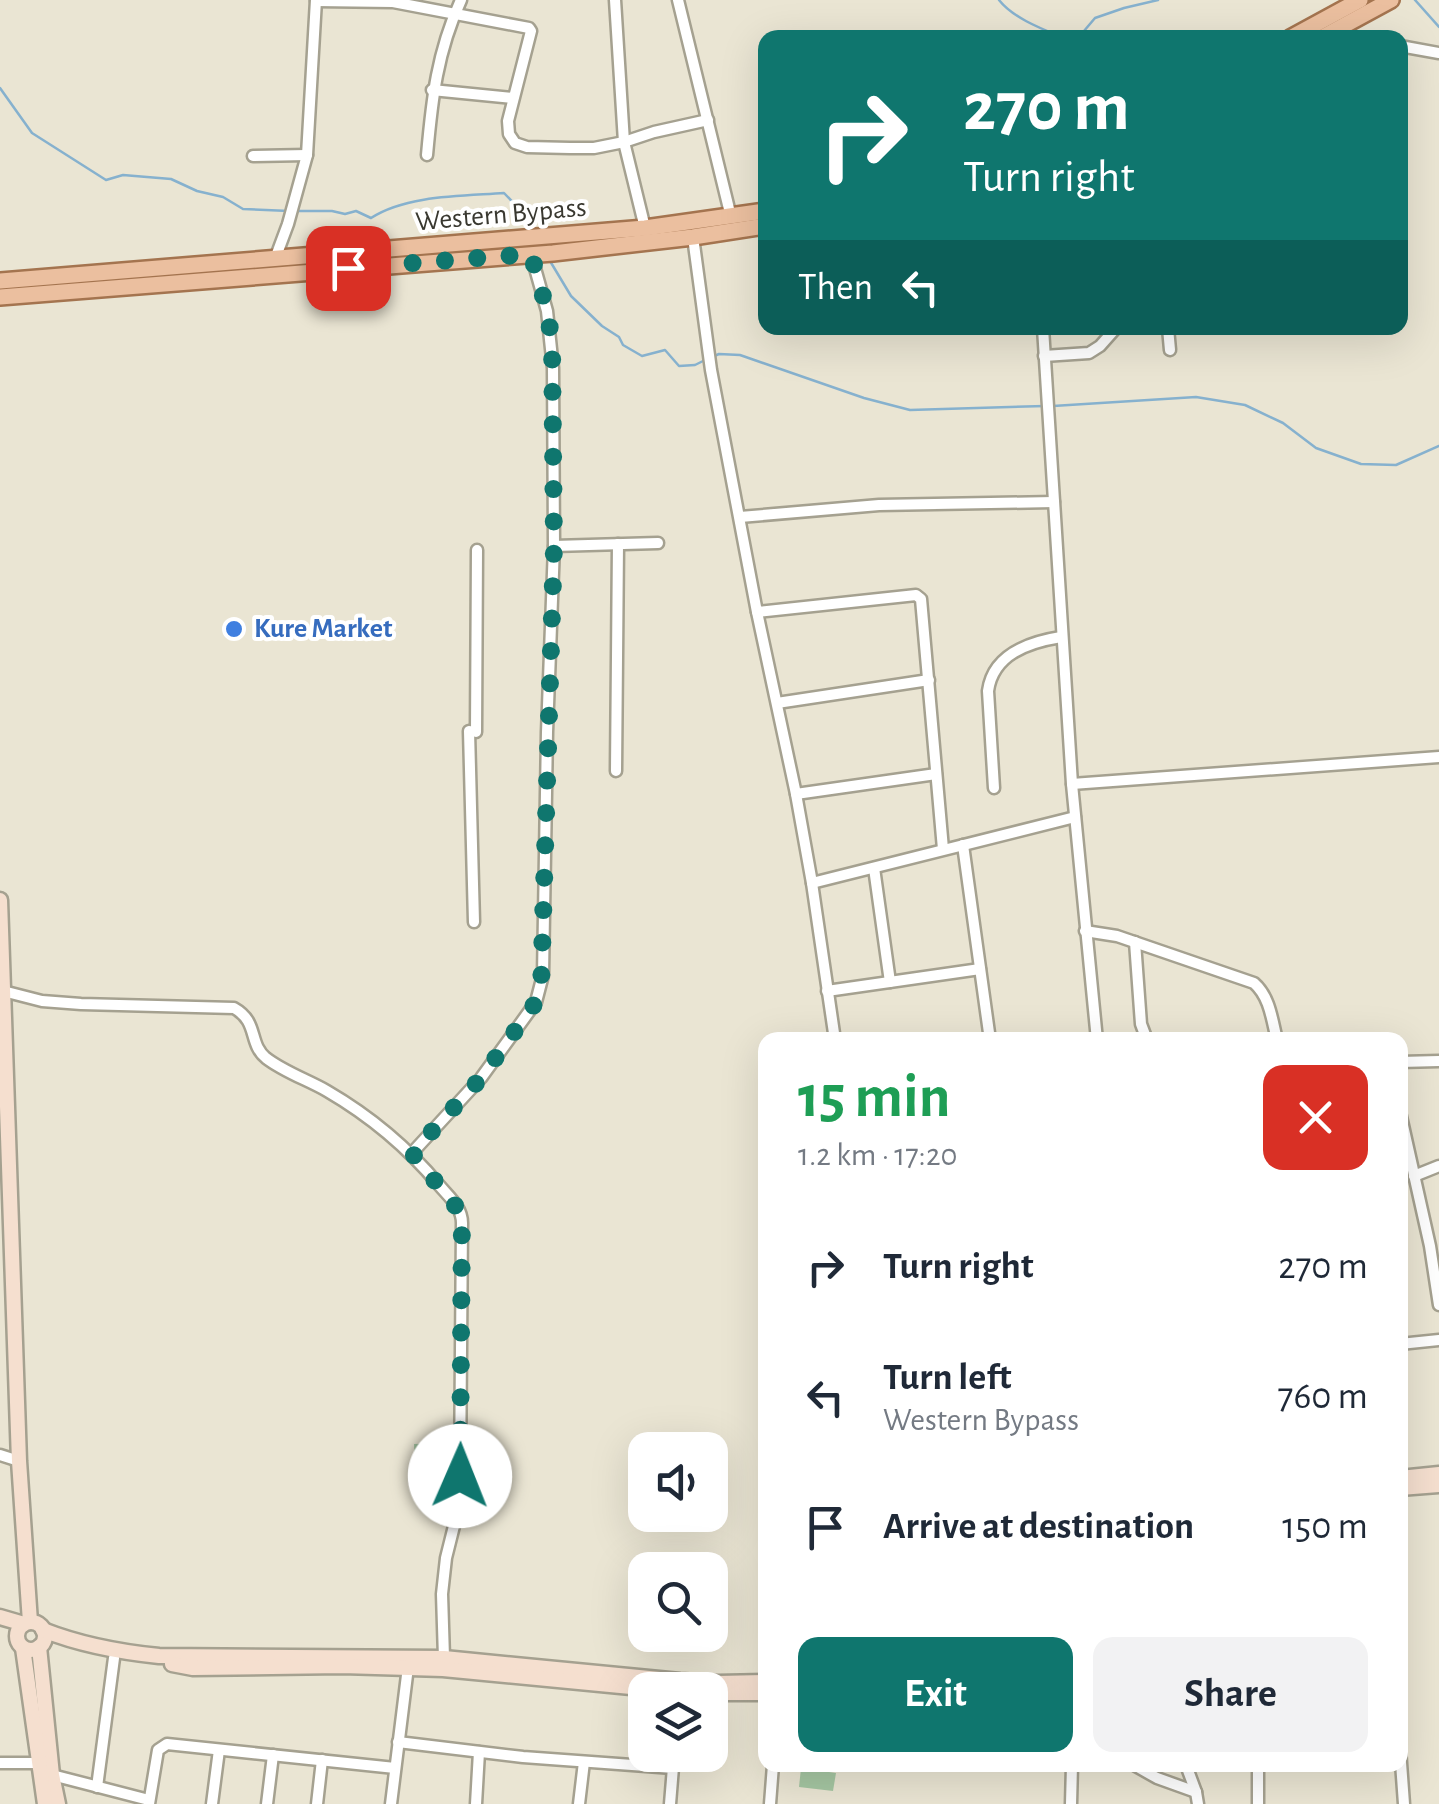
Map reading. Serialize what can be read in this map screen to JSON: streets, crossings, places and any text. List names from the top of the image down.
{
  "streets": {
    "main road": ["Western Bypass"]
  },
  "places": ["Kure Market"],
  "page": {
    "turn": ["270 m", "Turn right"],
    "then": "Then",
    "heading": ["15 min", "1.2 km · 17:20"],
    "list": [
      {
        "name": "Turn right",
        "value": "270 m"
      },
      {
        "name": "Turn left",
        "note": "Western Bypass",
        "value": "760 m"
      },
      {
        "name": "Arrive at destination",
        "value": "150 m"
      }
    ],
    "buttons": ["Exit", "Share"]
  }
}
